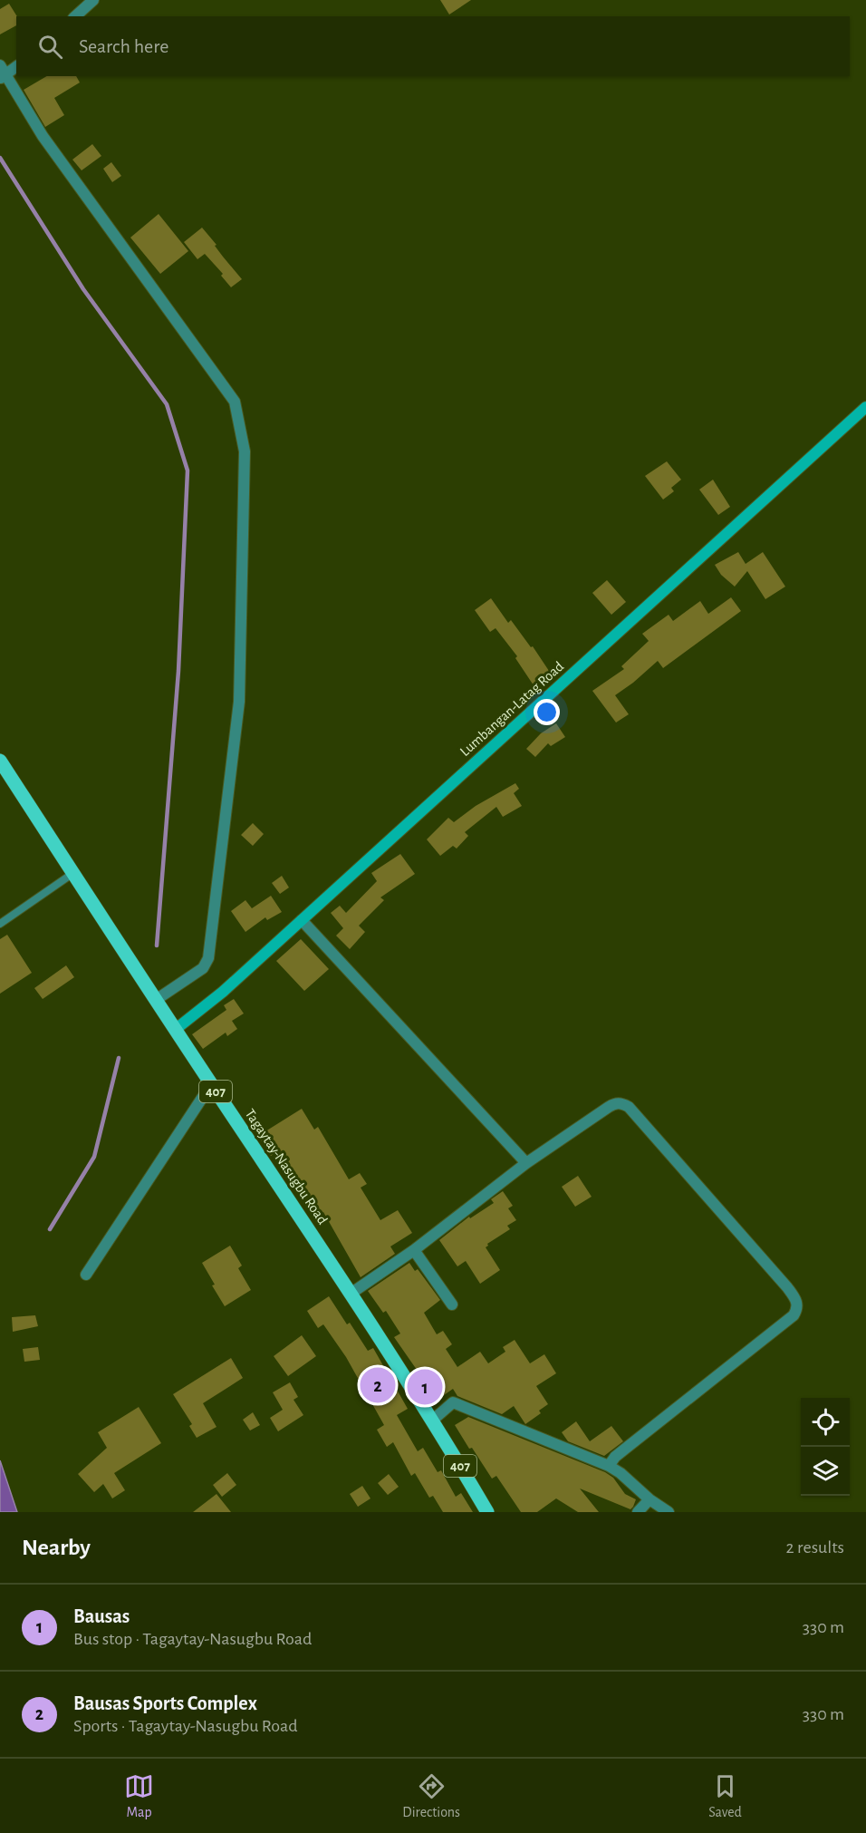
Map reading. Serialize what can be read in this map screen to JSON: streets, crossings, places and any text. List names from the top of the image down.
{
  "streets": {
    "main road": ["407", "Tagaytay-Nasugbu Road"],
    "street": ["Lumbangan-Latag Road"]
  },
  "crossings": [
    ["Lumbangan-Latag Road", "Tagaytay-Nasugbu Road"]
  ],
  "page": {
    "search": "Search here",
    "pins": ["2", "1"],
    "heading": ["Nearby", "2 results"],
    "list": [
      {
        "mark": "1",
        "name": "Bausas",
        "note": "Bus stop · Tagaytay-Nasugbu Road",
        "value": "330 m"
      },
      {
        "mark": "2",
        "name": "Bausas Sports Complex",
        "note": "Sports · Tagaytay-Nasugbu Road",
        "value": "330 m"
      }
    ],
    "nav": ["Map", "Directions", "Saved"]
  }
}
